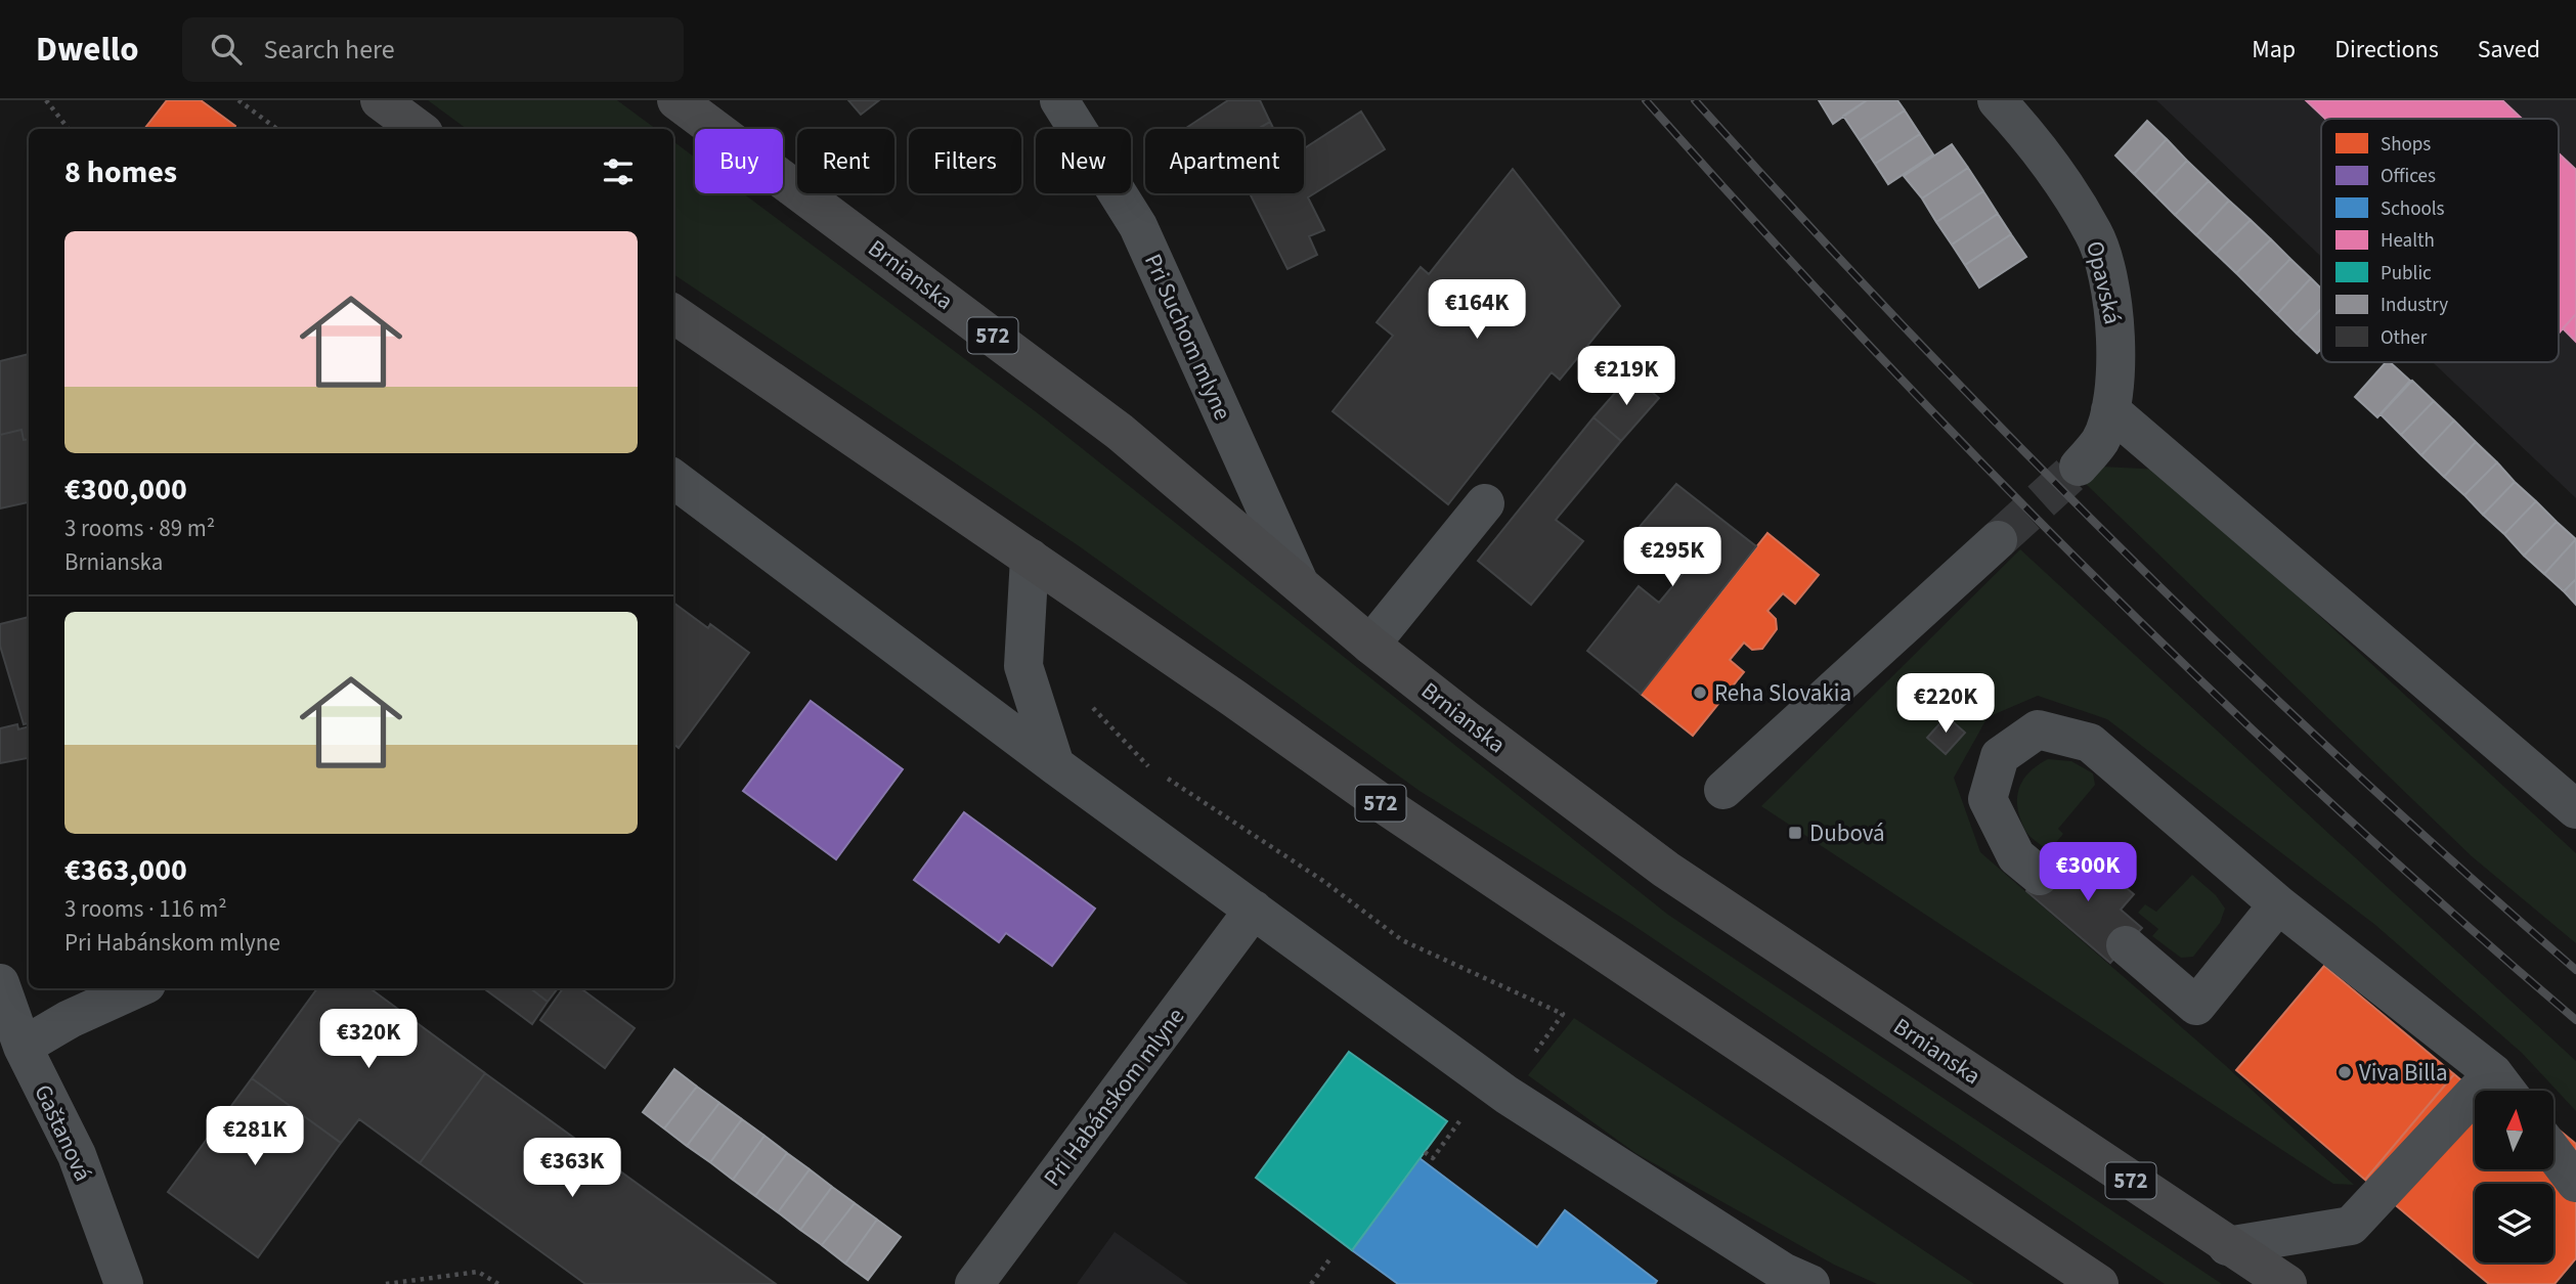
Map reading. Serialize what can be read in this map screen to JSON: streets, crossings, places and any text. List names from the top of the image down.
{
  "streets": {
    "main road": ["Brnianska", "572"],
    "street": [
      "Opavská",
      "Pri Suchom mlyne",
      "Pri Habánskom mlyne",
      "Gaštanová"
    ]
  },
  "crossings": [
    ["Brnianska", "Pri Suchom mlyne"]
  ],
  "places": {
    "other": ["Reha Slovakia", "Viva Billa"],
    "transit": ["Dubová"]
  },
  "legend": [
    "Shops",
    "Offices",
    "Schools",
    "Health",
    "Public",
    "Industry",
    "Other"
  ],
  "north": "top",
  "page": {
    "header": "Dwello",
    "search": "Search here",
    "nav": ["Map", "Directions", "Saved"],
    "chip": [
      "Buy",
      "Rent",
      "Filters",
      "New",
      "Apartment"
    ],
    "heading": "8 homes",
    "list": [
      {
        "name": "€300,000",
        "note": "3 rooms · 89 m² · Brnianska"
      },
      {
        "name": "€363,000",
        "note": "3 rooms · 116 m² · Pri Habánskom mlyne"
      }
    ],
    "price": [
      "€164K",
      "€219K",
      "€295K",
      "€220K",
      "€300K",
      "€320K",
      "€281K",
      "€363K"
    ]
  }
}
